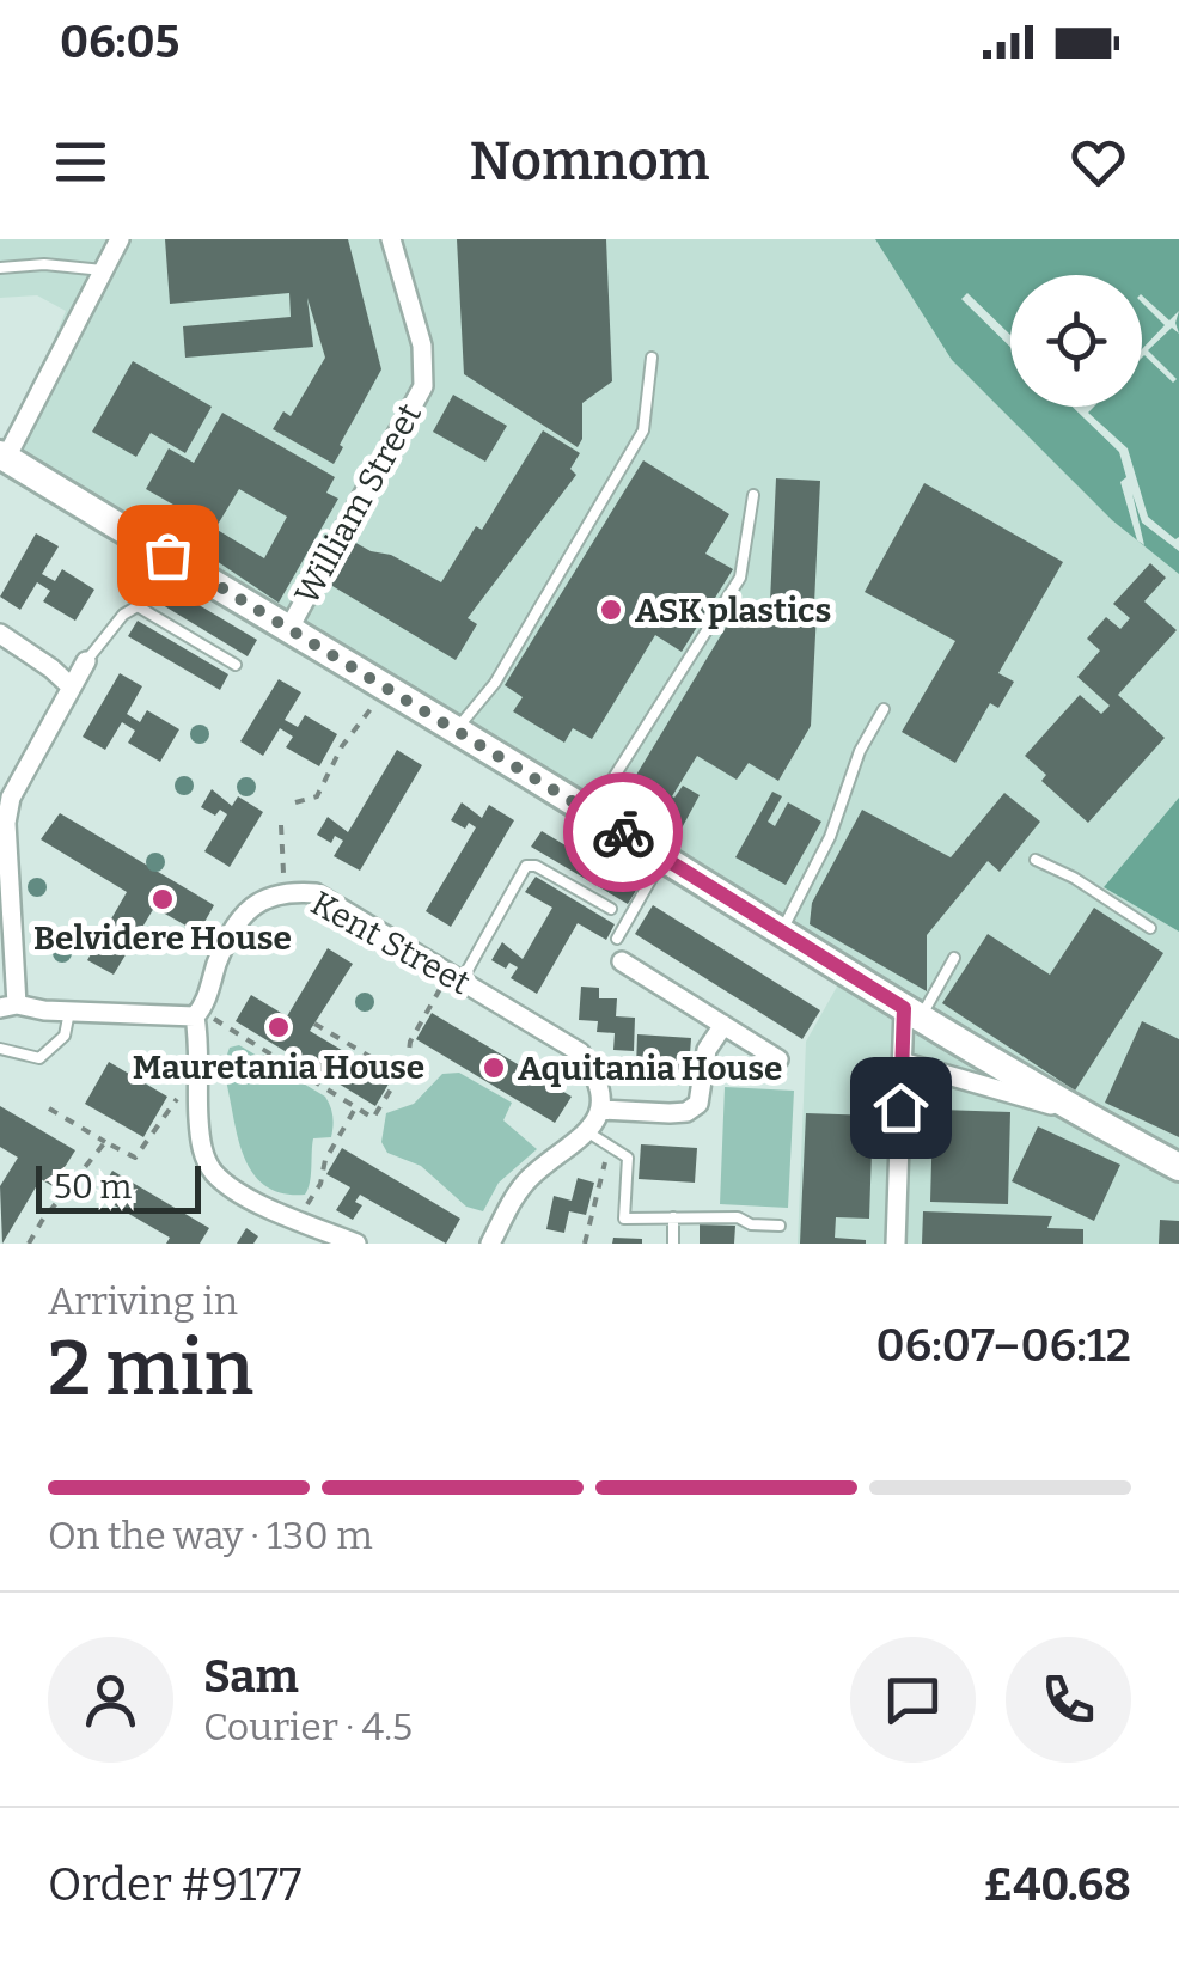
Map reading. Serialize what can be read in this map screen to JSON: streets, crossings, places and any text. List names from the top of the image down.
{
  "streets": {
    "street": ["William Street", "Kent Street"]
  },
  "places": [
    "ASK plastics",
    "Belvidere House",
    "Mauretania House",
    "Aquitania House"
  ],
  "scale_bar": "50 m",
  "page": {
    "status": "06:05",
    "header": "Nomnom",
    "scale": "50 m",
    "heading": ["2 min", "Arriving in", "06:07–06:12"],
    "panel": [
      "Sam",
      "Courier · 4.5",
      "Order #9177",
      "£40.68"
    ],
    "bar": "On the way · 130 m"
  }
}
